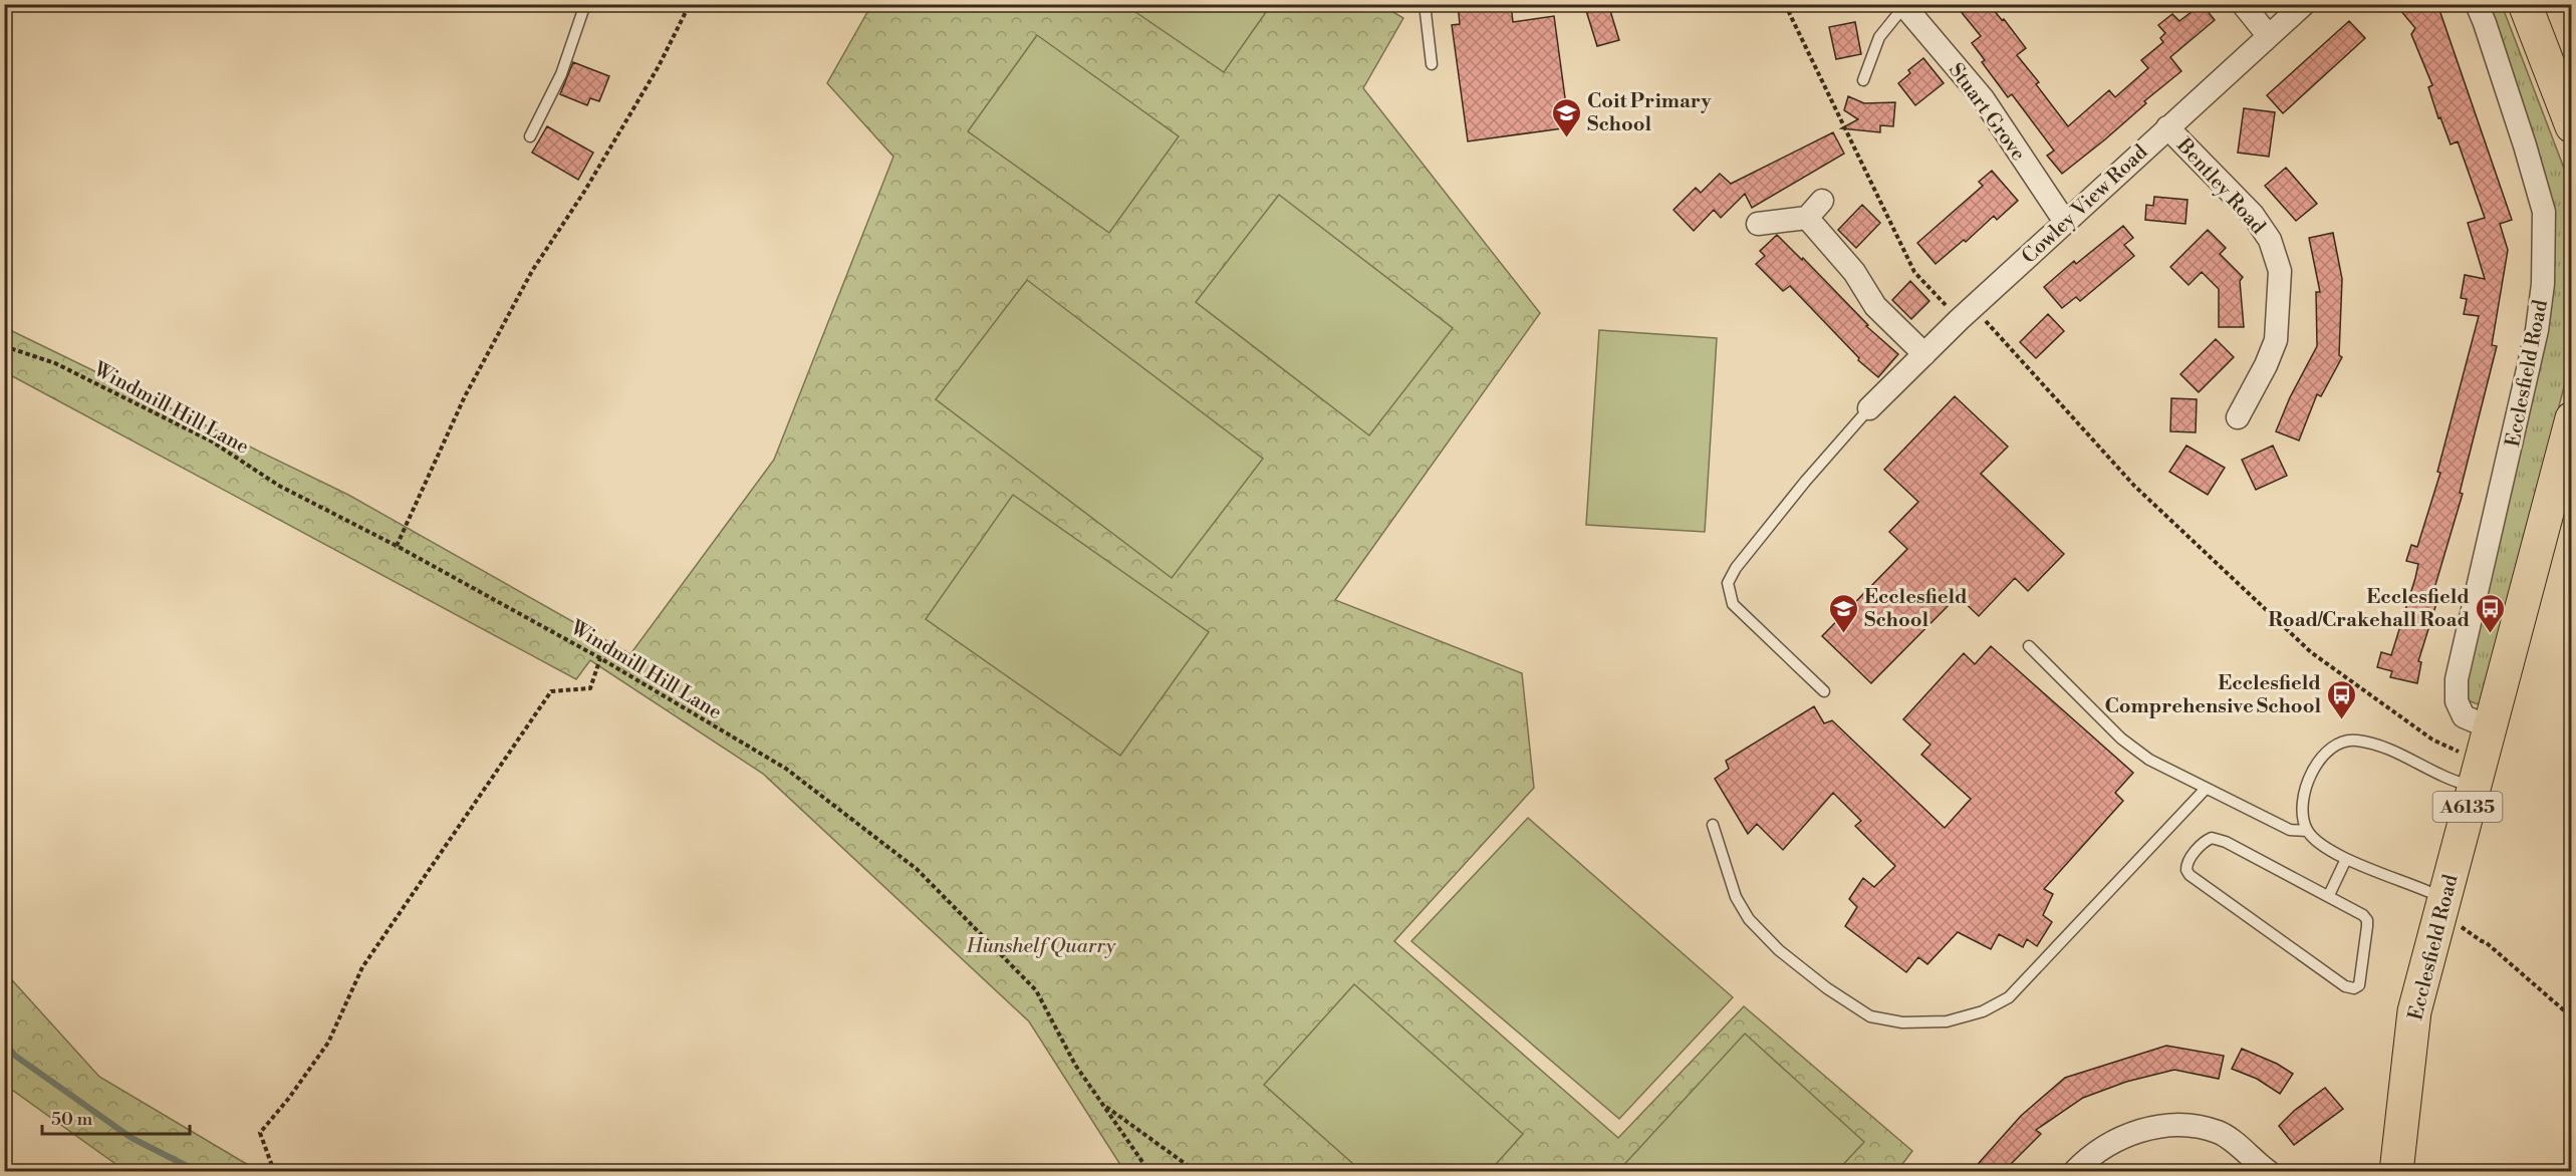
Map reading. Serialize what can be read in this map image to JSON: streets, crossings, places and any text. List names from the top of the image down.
{
  "streets": {
    "main road": ["Ecclesfield Road", "A6135"],
    "street": ["Stuart Grove", "Bentley Road", "Cowley View Road"],
    "path": ["Windmill Hill Lane"]
  },
  "crossings": [
    ["Stuart Grove", "Cowley View Road"],
    ["Bentley Road", "Cowley View Road"]
  ],
  "parks": ["Hunshelf Quarry"],
  "places": {
    "school or university": ["Coit Primary School", "Ecclesfield School"],
    "bus stop": ["Ecclesfield Road/Crakehall Road", "Ecclesfield Comprehensive School"]
  },
  "scale_bar": "50 m"
}
